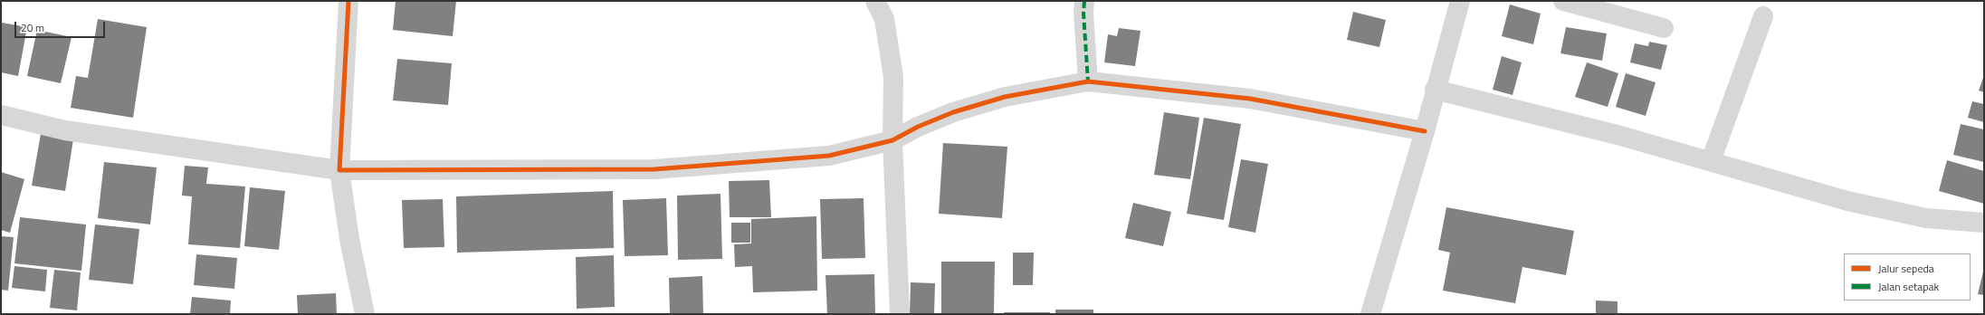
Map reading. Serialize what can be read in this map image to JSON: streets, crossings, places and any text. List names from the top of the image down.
{
  "legend": ["Jalur sepeda", "Jalan setapak"],
  "scale_bar": "20 m"
}
